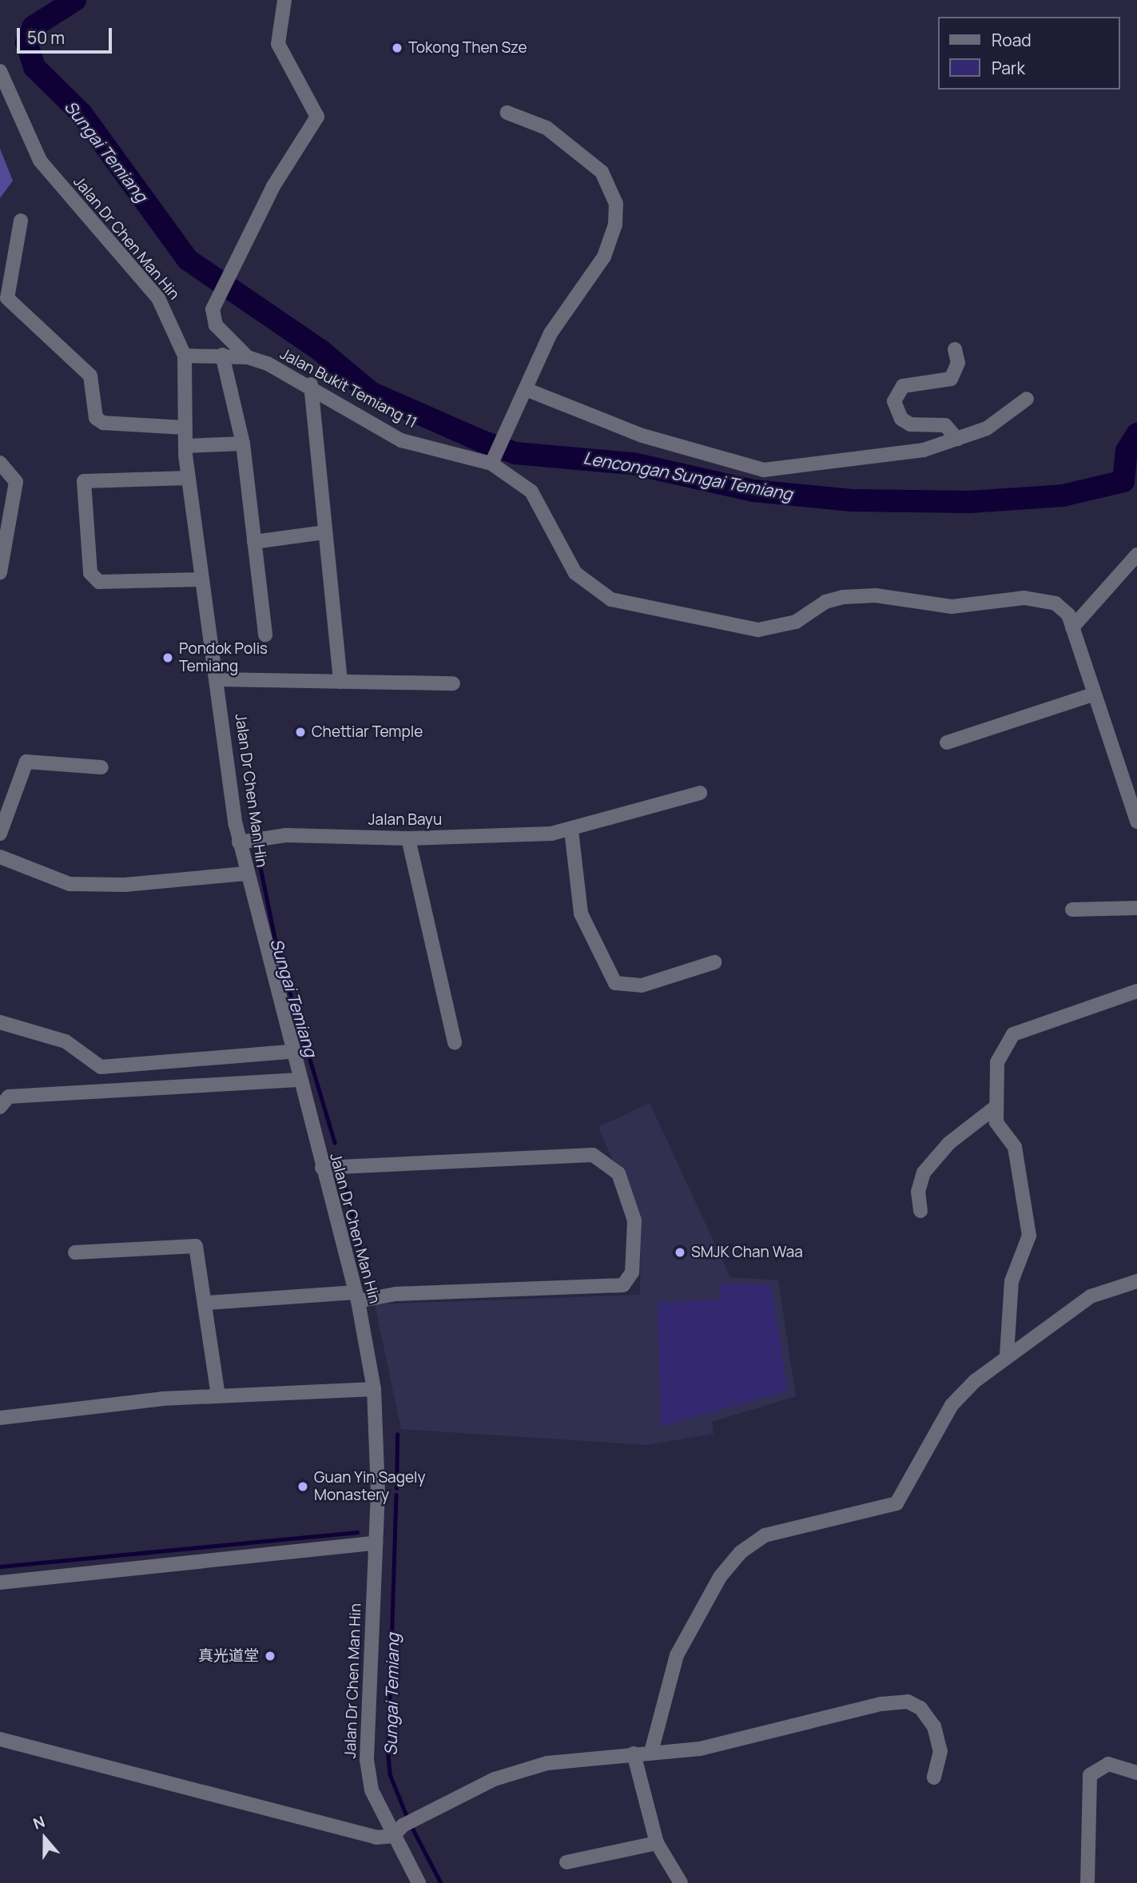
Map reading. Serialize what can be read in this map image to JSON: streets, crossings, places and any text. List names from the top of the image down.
{
  "streets": {
    "street": ["Jalan Dr Chen Man Hin", "Jalan Bukit Temiang 11", "Jalan Bayu"]
  },
  "crossings": [
    ["Jalan Dr Chen Man Hin", "Jalan Bukit Temiang 11"],
    ["Jalan Dr Chen Man Hin", "Jalan Bayu"]
  ],
  "water": ["Sungai Temiang", "Lencongan Sungai Temiang"],
  "places": [
    "Tokong Then Sze",
    "Pondok Polis Temiang",
    "Chettiar Temple",
    "SMJK Chan Waa",
    "Guan Yin Sagely Monastery",
    "真光道堂"
  ],
  "legend": ["Road", "Park"],
  "scale_bar": "50 m",
  "north": "top"
}
